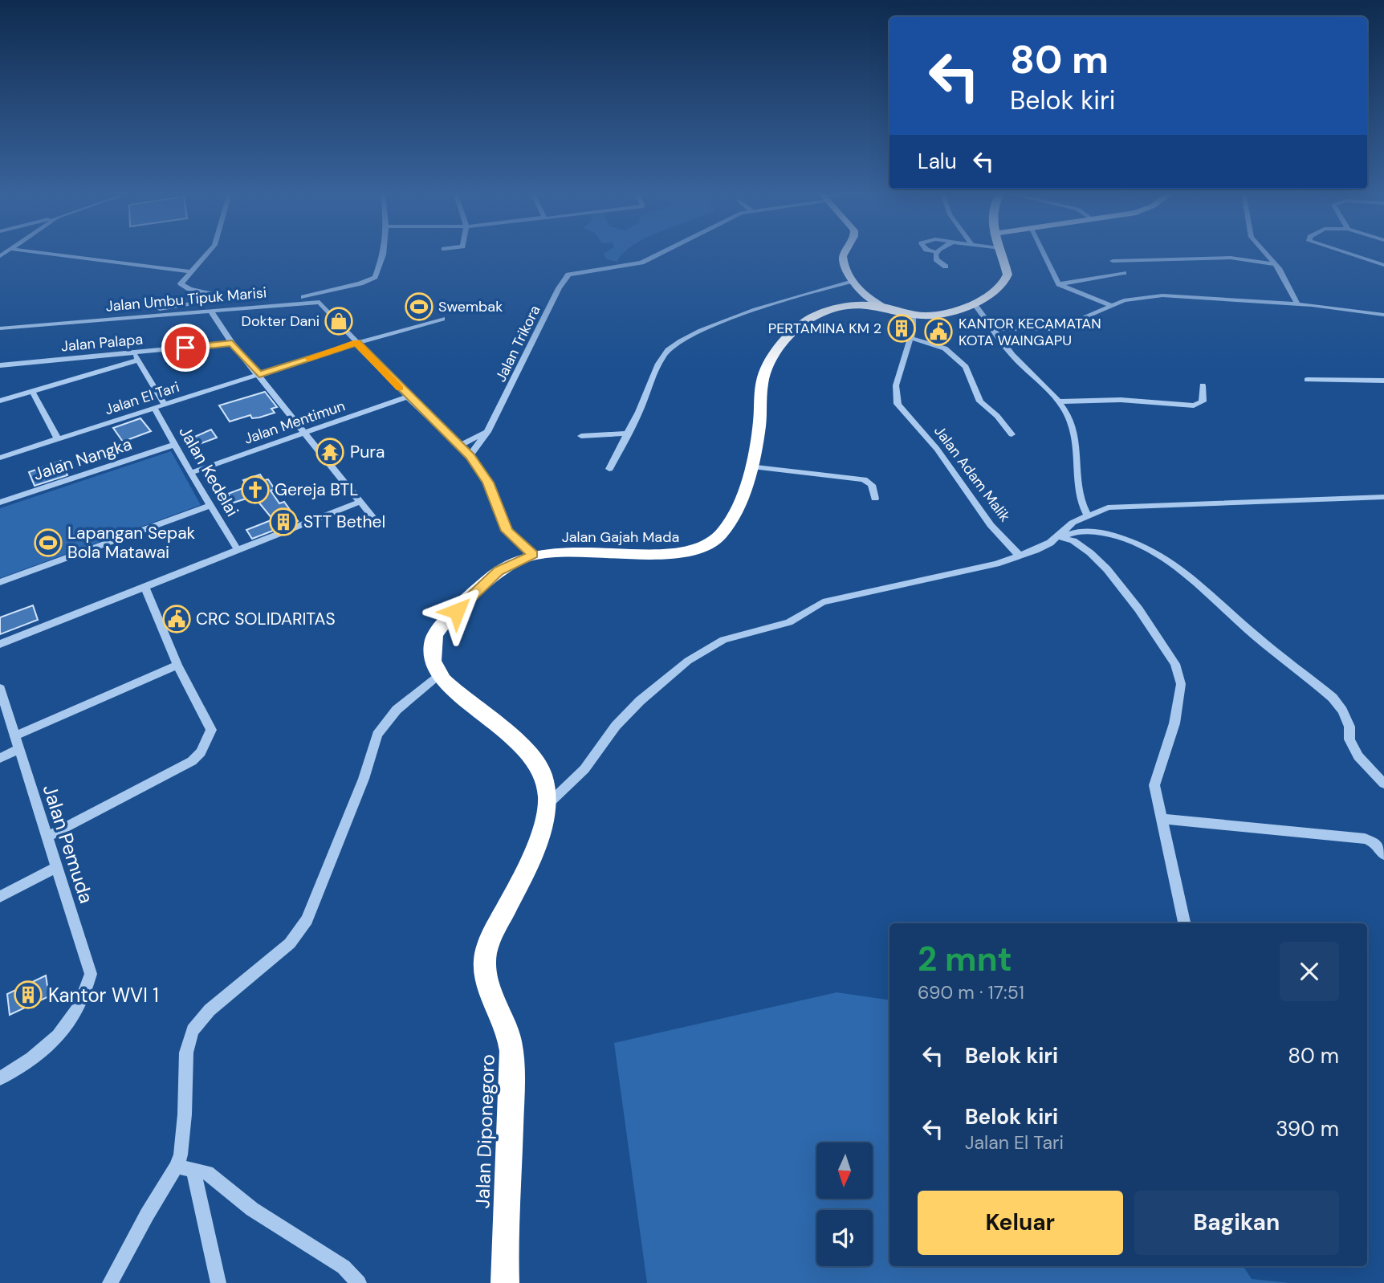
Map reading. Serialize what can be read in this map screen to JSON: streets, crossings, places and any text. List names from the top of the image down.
{
  "streets": {
    "highway": ["Jalan Gajah Mada", "Jalan Diponegoro"],
    "street": [
      "Jalan Umbu Tipuk Marisi",
      "Jalan Palapa",
      "Jalan Trikora",
      "Jalan El Tari",
      "Jalan Mentimun",
      "Jalan Nangka",
      "Jalan Kedelai",
      "Jalan Adam Malik",
      "Jalan Pemuda"
    ]
  },
  "crossings": [
    ["Jalan Umbu Tipuk Marisi", "Jalan El Tari"],
    ["Jalan El Tari", "Jalan Kedelai"],
    ["Jalan Mentimun", "Jalan Kedelai"],
    ["Jalan Nangka", "Jalan Kedelai"],
    ["Jalan Adam Malik", "Jalan Gajah Mada"],
    ["Jalan Gajah Mada", "Jalan Diponegoro"]
  ],
  "places": {
    "sports": ["Swembak", "Lapangan Sepak Bola Matawai"],
    "shop": ["Dokter Dani"],
    "building": ["PERTAMINA KM 2", "STT Bethel", "Kantor WVI 1"],
    "public building": ["KANTOR KECAMATAN KOTA WAINGAPU", "CRC SOLIDARITAS"],
    "temple": ["Pura"],
    "church": ["Gereja BTL"]
  },
  "north": "bottom",
  "page": {
    "turn": ["80 m", "Belok kiri"],
    "then": "Lalu",
    "heading": ["2 mnt", "690 m · 17:51"],
    "list": [
      {
        "name": "Belok kiri",
        "value": "80 m"
      },
      {
        "name": "Belok kiri",
        "note": "Jalan El Tari",
        "value": "390 m"
      }
    ],
    "buttons": ["Keluar", "Bagikan"]
  }
}
